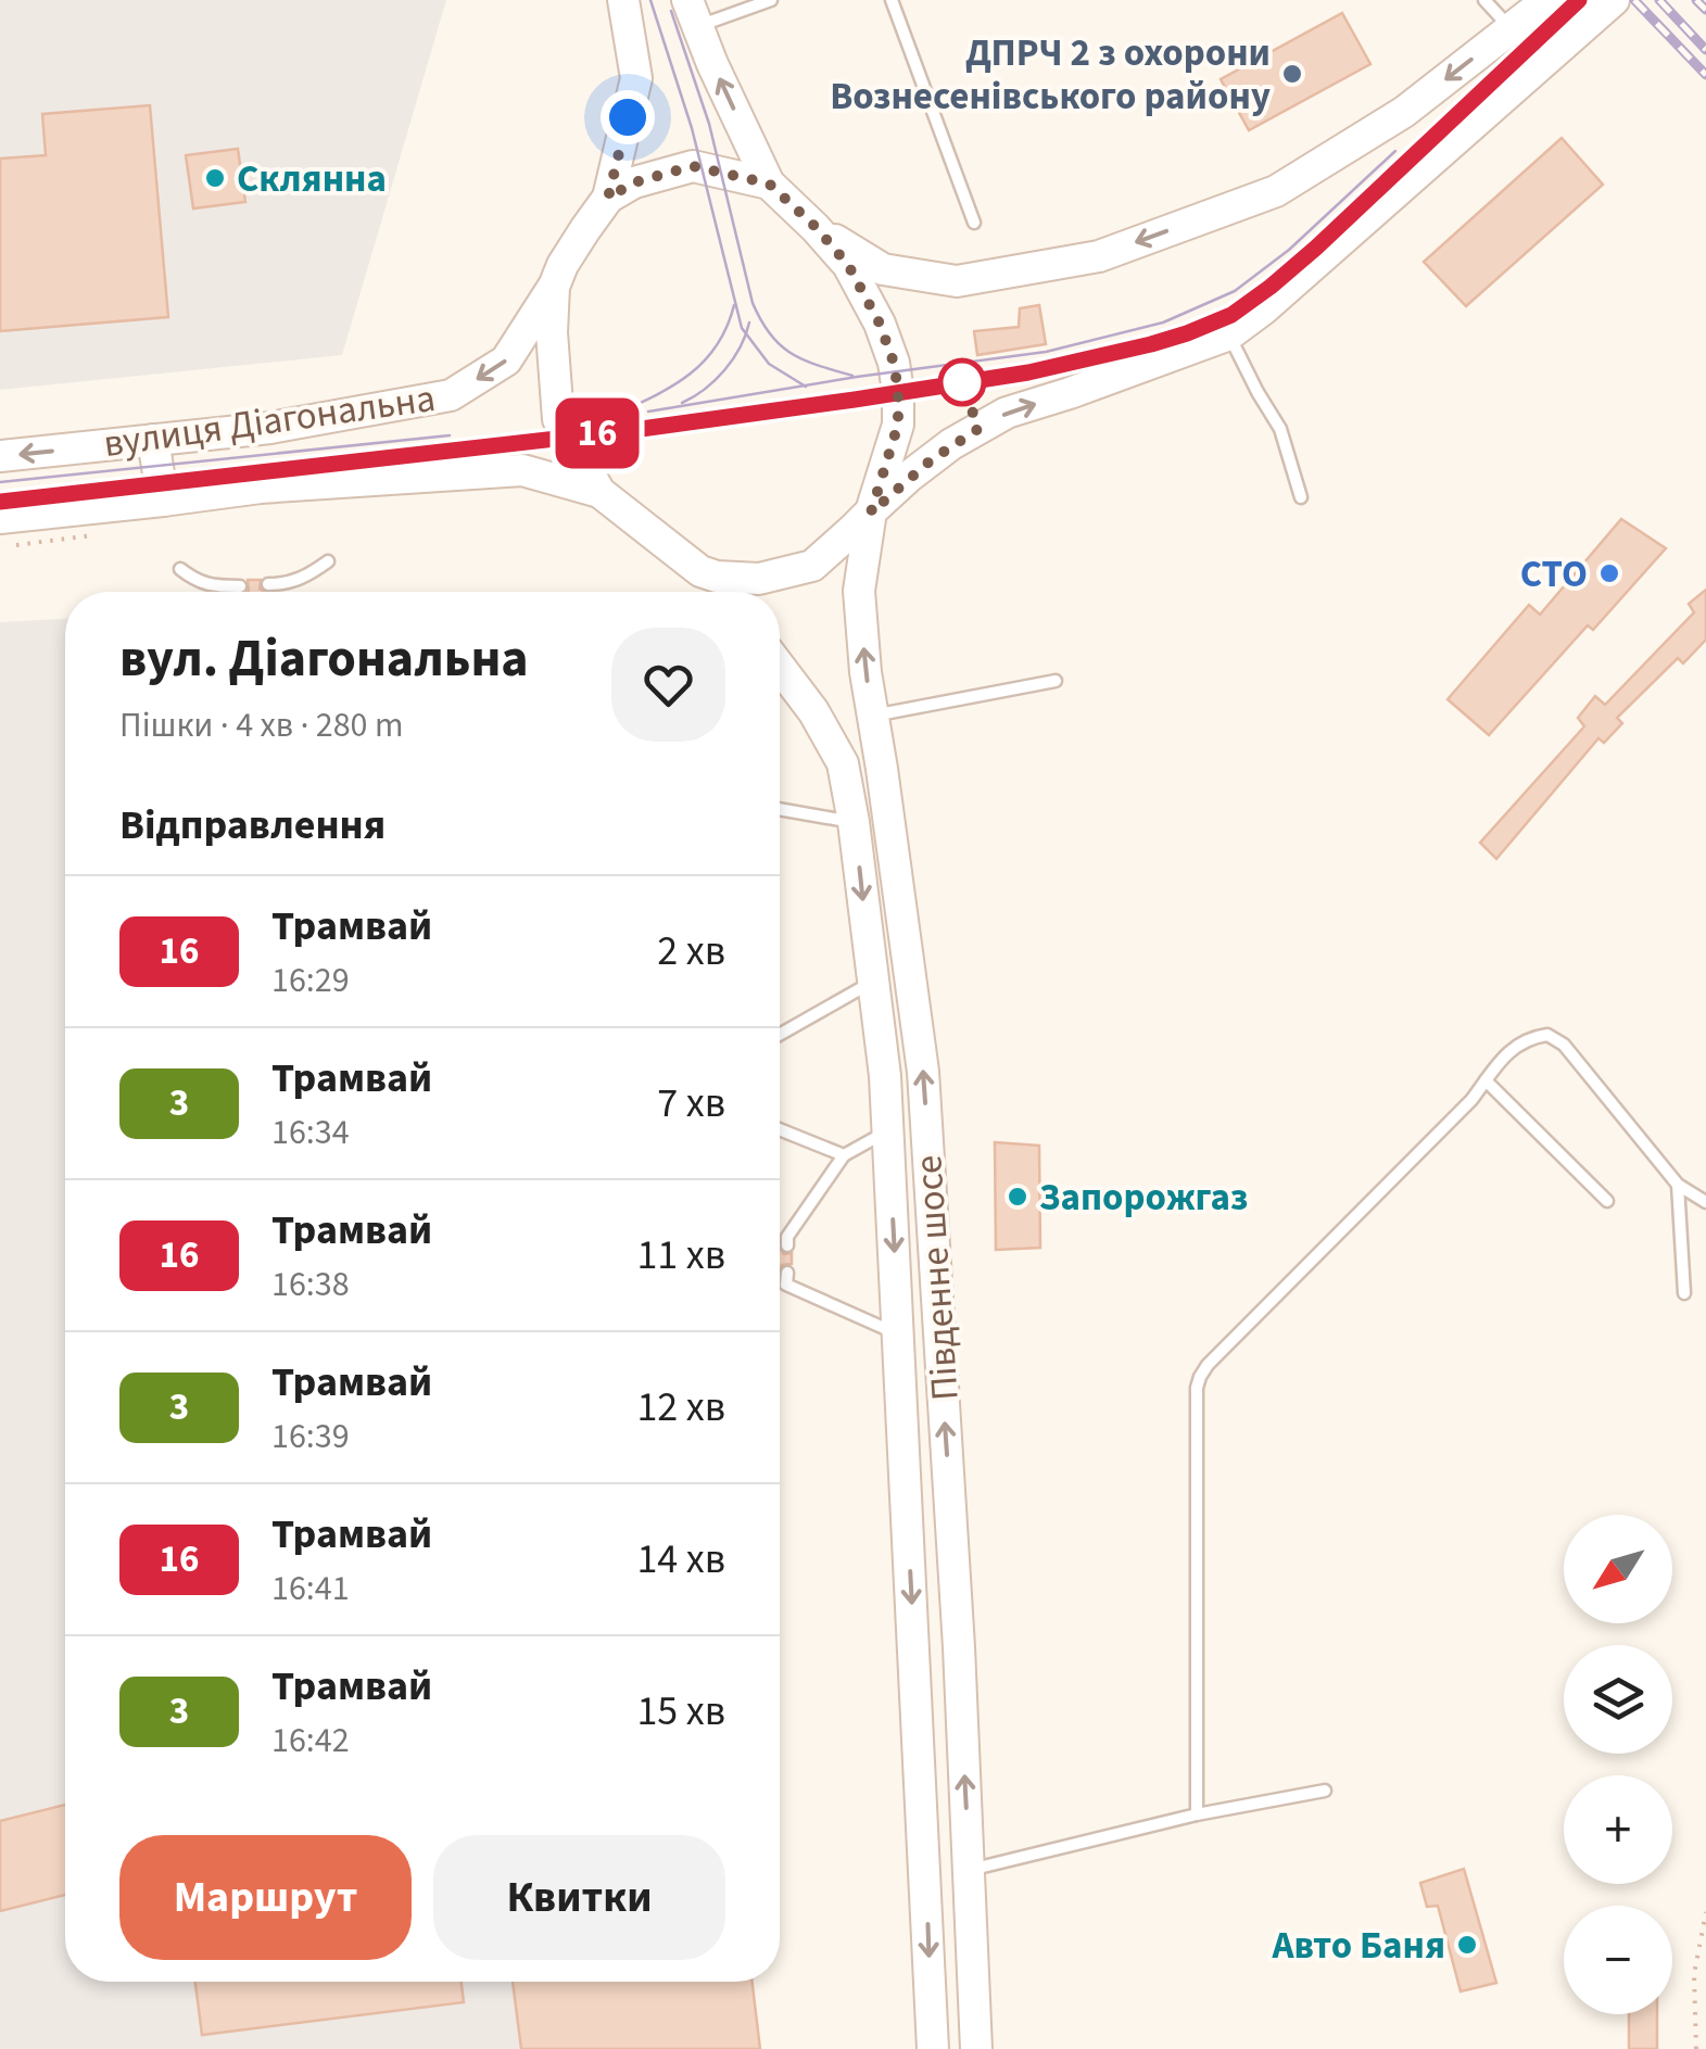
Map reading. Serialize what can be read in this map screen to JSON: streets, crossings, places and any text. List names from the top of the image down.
{
  "streets": {
    "main road": ["вулиця Діагональна", "Південне шосе"]
  },
  "crossings": [
    ["вулиця Діагональна", "Південне шосе"]
  ],
  "places": [
    "ДПРЧ 2 з охорони Вознесенівського району",
    "Склянна",
    "СТО",
    "Запорожгаз",
    "Авто Баня"
  ],
  "lines": ["tram line 16"],
  "north": "bottom left",
  "page": {
    "on_map": "16",
    "heading": [
      ["вул. Діагональна", "Пішки · 4 хв · 280 m"],
      "Відправлення"
    ],
    "list": [
      {
        "mark": "16",
        "name": "Трамвай",
        "note": "16:29",
        "value": "2 хв"
      },
      {
        "mark": "3",
        "name": "Трамвай",
        "note": "16:34",
        "value": "7 хв"
      },
      {
        "mark": "16",
        "name": "Трамвай",
        "note": "16:38",
        "value": "11 хв"
      },
      {
        "mark": "3",
        "name": "Трамвай",
        "note": "16:39",
        "value": "12 хв"
      },
      {
        "mark": "16",
        "name": "Трамвай",
        "note": "16:41",
        "value": "14 хв"
      },
      {
        "mark": "3",
        "name": "Трамвай",
        "note": "16:42",
        "value": "15 хв"
      }
    ],
    "map_buttons": ["+", "−"],
    "buttons": ["Маршрут", "Квитки"]
  }
}
